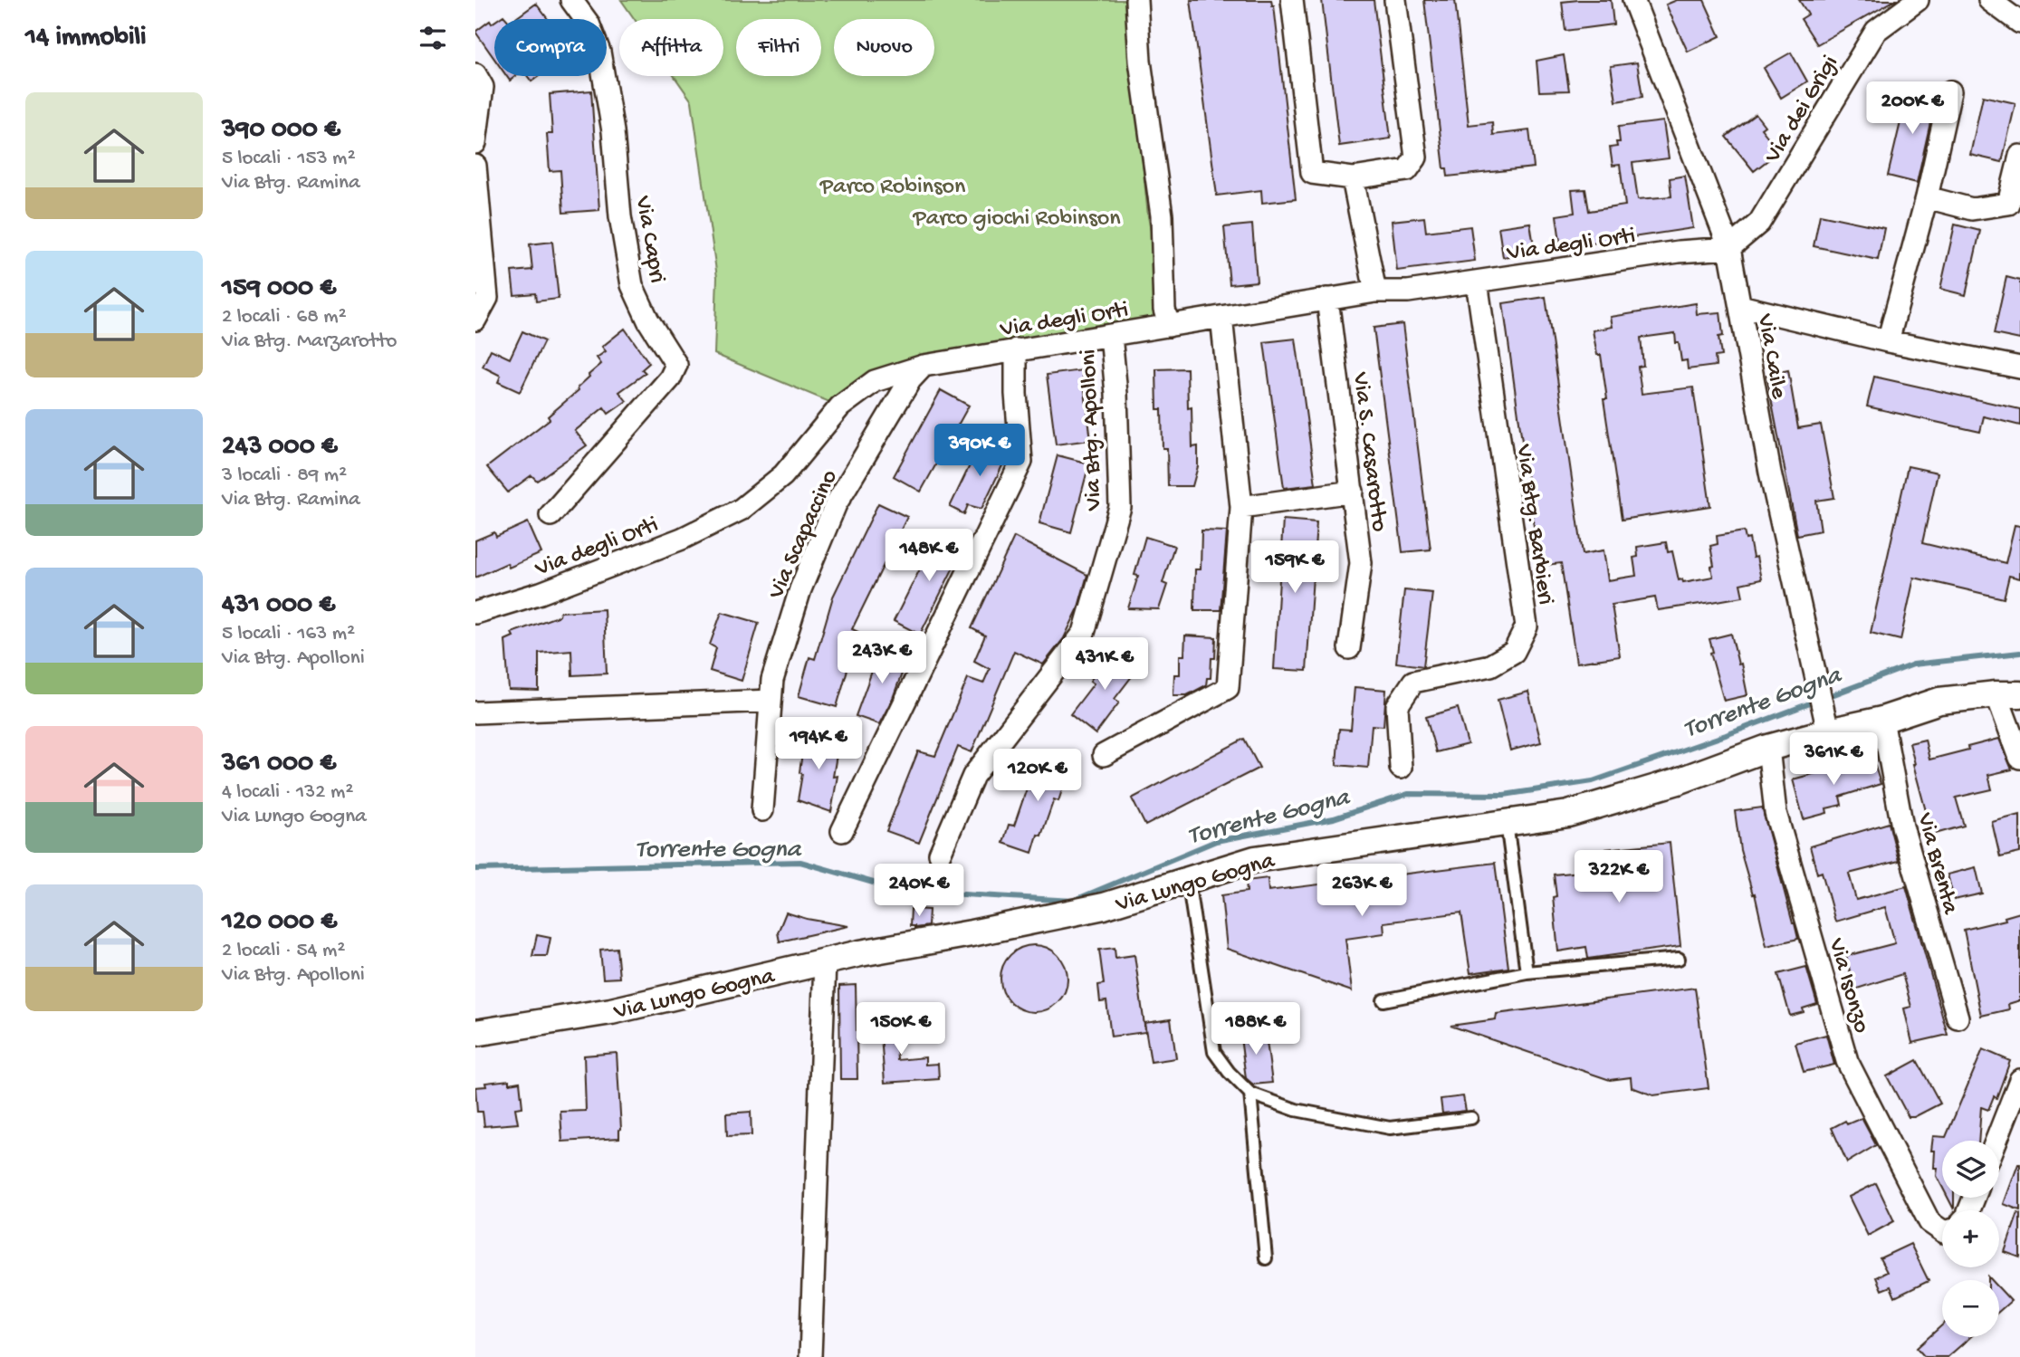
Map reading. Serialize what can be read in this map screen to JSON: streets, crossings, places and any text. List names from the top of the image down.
{
  "streets": {
    "street": [
      "Via dei Grigi",
      "Via Capri",
      "Via degli Orti",
      "Via Caile",
      "Via Btg. Apolloni",
      "Via S. Casarotto",
      "Via Btg. Barbieri",
      "Via Scapaccino",
      "Via Brenta",
      "Via Lungo Gogna",
      "Via Isonzo"
    ]
  },
  "crossings": [
    ["Via dei Grigi", "Via degli Orti"],
    ["Via dei Grigi", "Via Caile"],
    ["Via degli Orti", "Via Caile"],
    ["Via degli Orti", "Via Btg. Apolloni"],
    ["Via degli Orti", "Via S. Casarotto"],
    ["Via degli Orti", "Via Btg. Barbieri"],
    ["Via degli Orti", "Via Scapaccino"],
    ["Via Caile", "Via Lungo Gogna"],
    ["Via Brenta", "Via Lungo Gogna"],
    ["Via Lungo Gogna", "Via Isonzo"]
  ],
  "water": ["Torrente Gogna"],
  "parks": ["Parco Robinson", "Parco giochi Robinson"],
  "page": {
    "heading": "14 immobili",
    "chip": [
      "Compra",
      "Affitta",
      "Filtri",
      "Nuovo"
    ],
    "list": [
      {
        "name": "390 000 €",
        "note": "5 locali · 153 m² · Via Btg. Ramina"
      },
      {
        "name": "159 000 €",
        "note": "2 locali · 68 m² · Via Btg. Marzarotto"
      },
      {
        "name": "243 000 €",
        "note": "3 locali · 89 m² · Via Btg. Ramina"
      },
      {
        "name": "431 000 €",
        "note": "5 locali · 163 m² · Via Btg. Apolloni"
      },
      {
        "name": "361 000 €",
        "note": "4 locali · 132 m² · Via Lungo Gogna"
      },
      {
        "name": "120 000 €",
        "note": "2 locali · 54 m² · Via Btg. Apolloni"
      }
    ],
    "price": [
      "200K €",
      "390K €",
      "148K €",
      "159K €",
      "243K €",
      "431K €",
      "194K €",
      "361K €",
      "120K €",
      "322K €",
      "240K €",
      "263K €",
      "150K €",
      "188K €"
    ],
    "map_buttons": ["+", "−"]
  }
}
